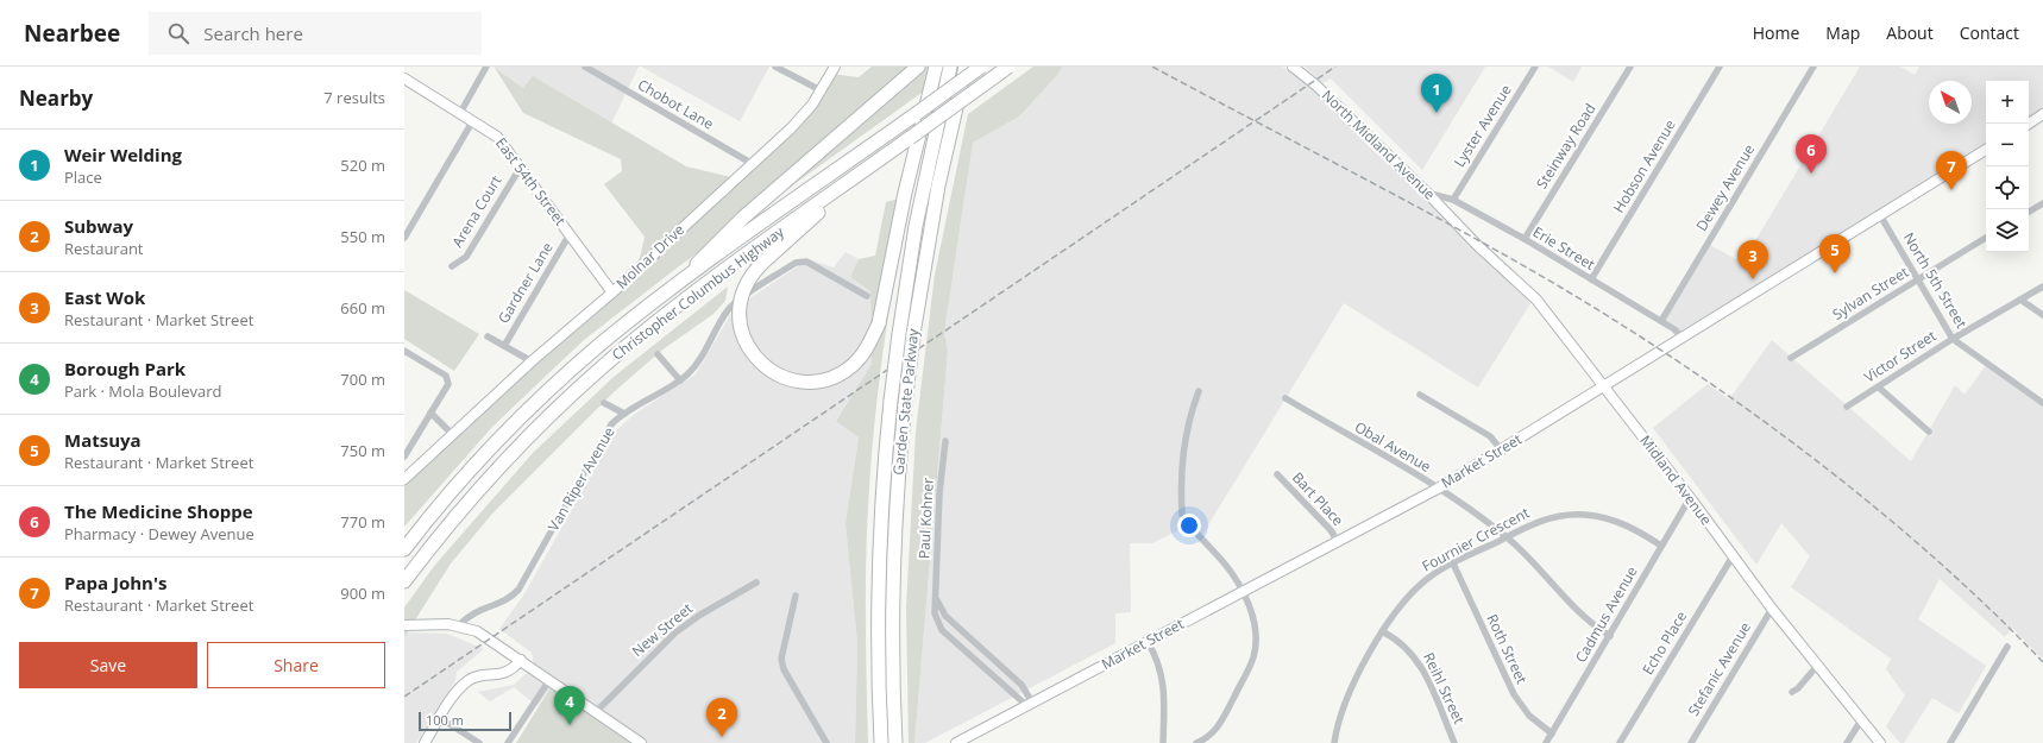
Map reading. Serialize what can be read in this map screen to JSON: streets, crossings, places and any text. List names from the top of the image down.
{
  "streets": {
    "highway": ["Christopher Columbus Highway", "Garden State Parkway"],
    "street": [
      "Chobot Lane",
      "Lyster Avenue",
      "North Midland Avenue",
      "Steinway Road",
      "Hobson Avenue",
      "East 54th Street",
      "Dewey Avenue",
      "Arena Court",
      "Erie Street",
      "Molnar Drive",
      "North 5th Street",
      "Gardner Lane",
      "Sylvan Street",
      "Victor Street",
      "Obal Avenue",
      "Market Street",
      "Van Riper Avenue",
      "Midland Avenue",
      "Bart Place",
      "Paul Kohner",
      "Fournier Crescent",
      "Cadmus Avenue",
      "New Street",
      "Echo Place",
      "Roth Street",
      "Stefanic Avenue",
      "Reihl Street"
    ]
  },
  "crossings": [
    ["Chobot Lane", "Molnar Drive"],
    ["Lyster Avenue", "Erie Street"],
    ["North Midland Avenue", "Erie Street"],
    ["North Midland Avenue", "Midland Avenue"],
    ["Steinway Road", "Erie Street"],
    ["Hobson Avenue", "Erie Street"],
    ["East 54th Street", "Arena Court"],
    ["East 54th Street", "Molnar Drive"],
    ["East 54th Street", "Gardner Lane"],
    ["Dewey Avenue", "Erie Street"],
    ["Erie Street", "Market Street"],
    ["North 5th Street", "Sylvan Street"],
    ["North 5th Street", "Victor Street"],
    ["North 5th Street", "Market Street"],
    ["Obal Avenue", "Market Street"],
    ["Obal Avenue", "Fournier Crescent"],
    ["Obal Avenue", "Cadmus Avenue"],
    ["Market Street", "Midland Avenue"],
    ["Market Street", "Bart Place"],
    ["Market Street", "Paul Kohner"],
    ["Midland Avenue", "Cadmus Avenue"],
    ["Midland Avenue", "Echo Place"],
    ["Midland Avenue", "Stefanic Avenue"],
    ["Fournier Crescent", "Cadmus Avenue"],
    ["Fournier Crescent", "Roth Street"],
    ["Fournier Crescent", "Reihl Street"],
    ["Cadmus Avenue", "Roth Street"]
  ],
  "scale_bar": "100 m",
  "north": "top left",
  "page": {
    "header": "Nearbee",
    "search": "Search here",
    "nav": [
      "Home",
      "Map",
      "About",
      "Contact"
    ],
    "heading": ["Nearby", "7 results"],
    "pins": [
      "1",
      "6",
      "7",
      "5",
      "3",
      "4",
      "2"
    ],
    "map_buttons": ["+", "−"],
    "list": [
      {
        "mark": "1",
        "name": "Weir Welding",
        "note": "Place",
        "value": "520 m"
      },
      {
        "mark": "2",
        "name": "Subway",
        "note": "Restaurant",
        "value": "550 m"
      },
      {
        "mark": "3",
        "name": "East Wok",
        "note": "Restaurant · Market Street",
        "value": "660 m"
      },
      {
        "mark": "4",
        "name": "Borough Park",
        "note": "Park · Mola Boulevard",
        "value": "700 m"
      },
      {
        "mark": "5",
        "name": "Matsuya",
        "note": "Restaurant · Market Street",
        "value": "750 m"
      },
      {
        "mark": "6",
        "name": "The Medicine Shoppe",
        "note": "Pharmacy · Dewey Avenue",
        "value": "770 m"
      },
      {
        "mark": "7",
        "name": "Papa John's",
        "note": "Restaurant · Market Street",
        "value": "900 m"
      }
    ],
    "buttons": ["Save", "Share"],
    "scale": "100 m"
  }
}
